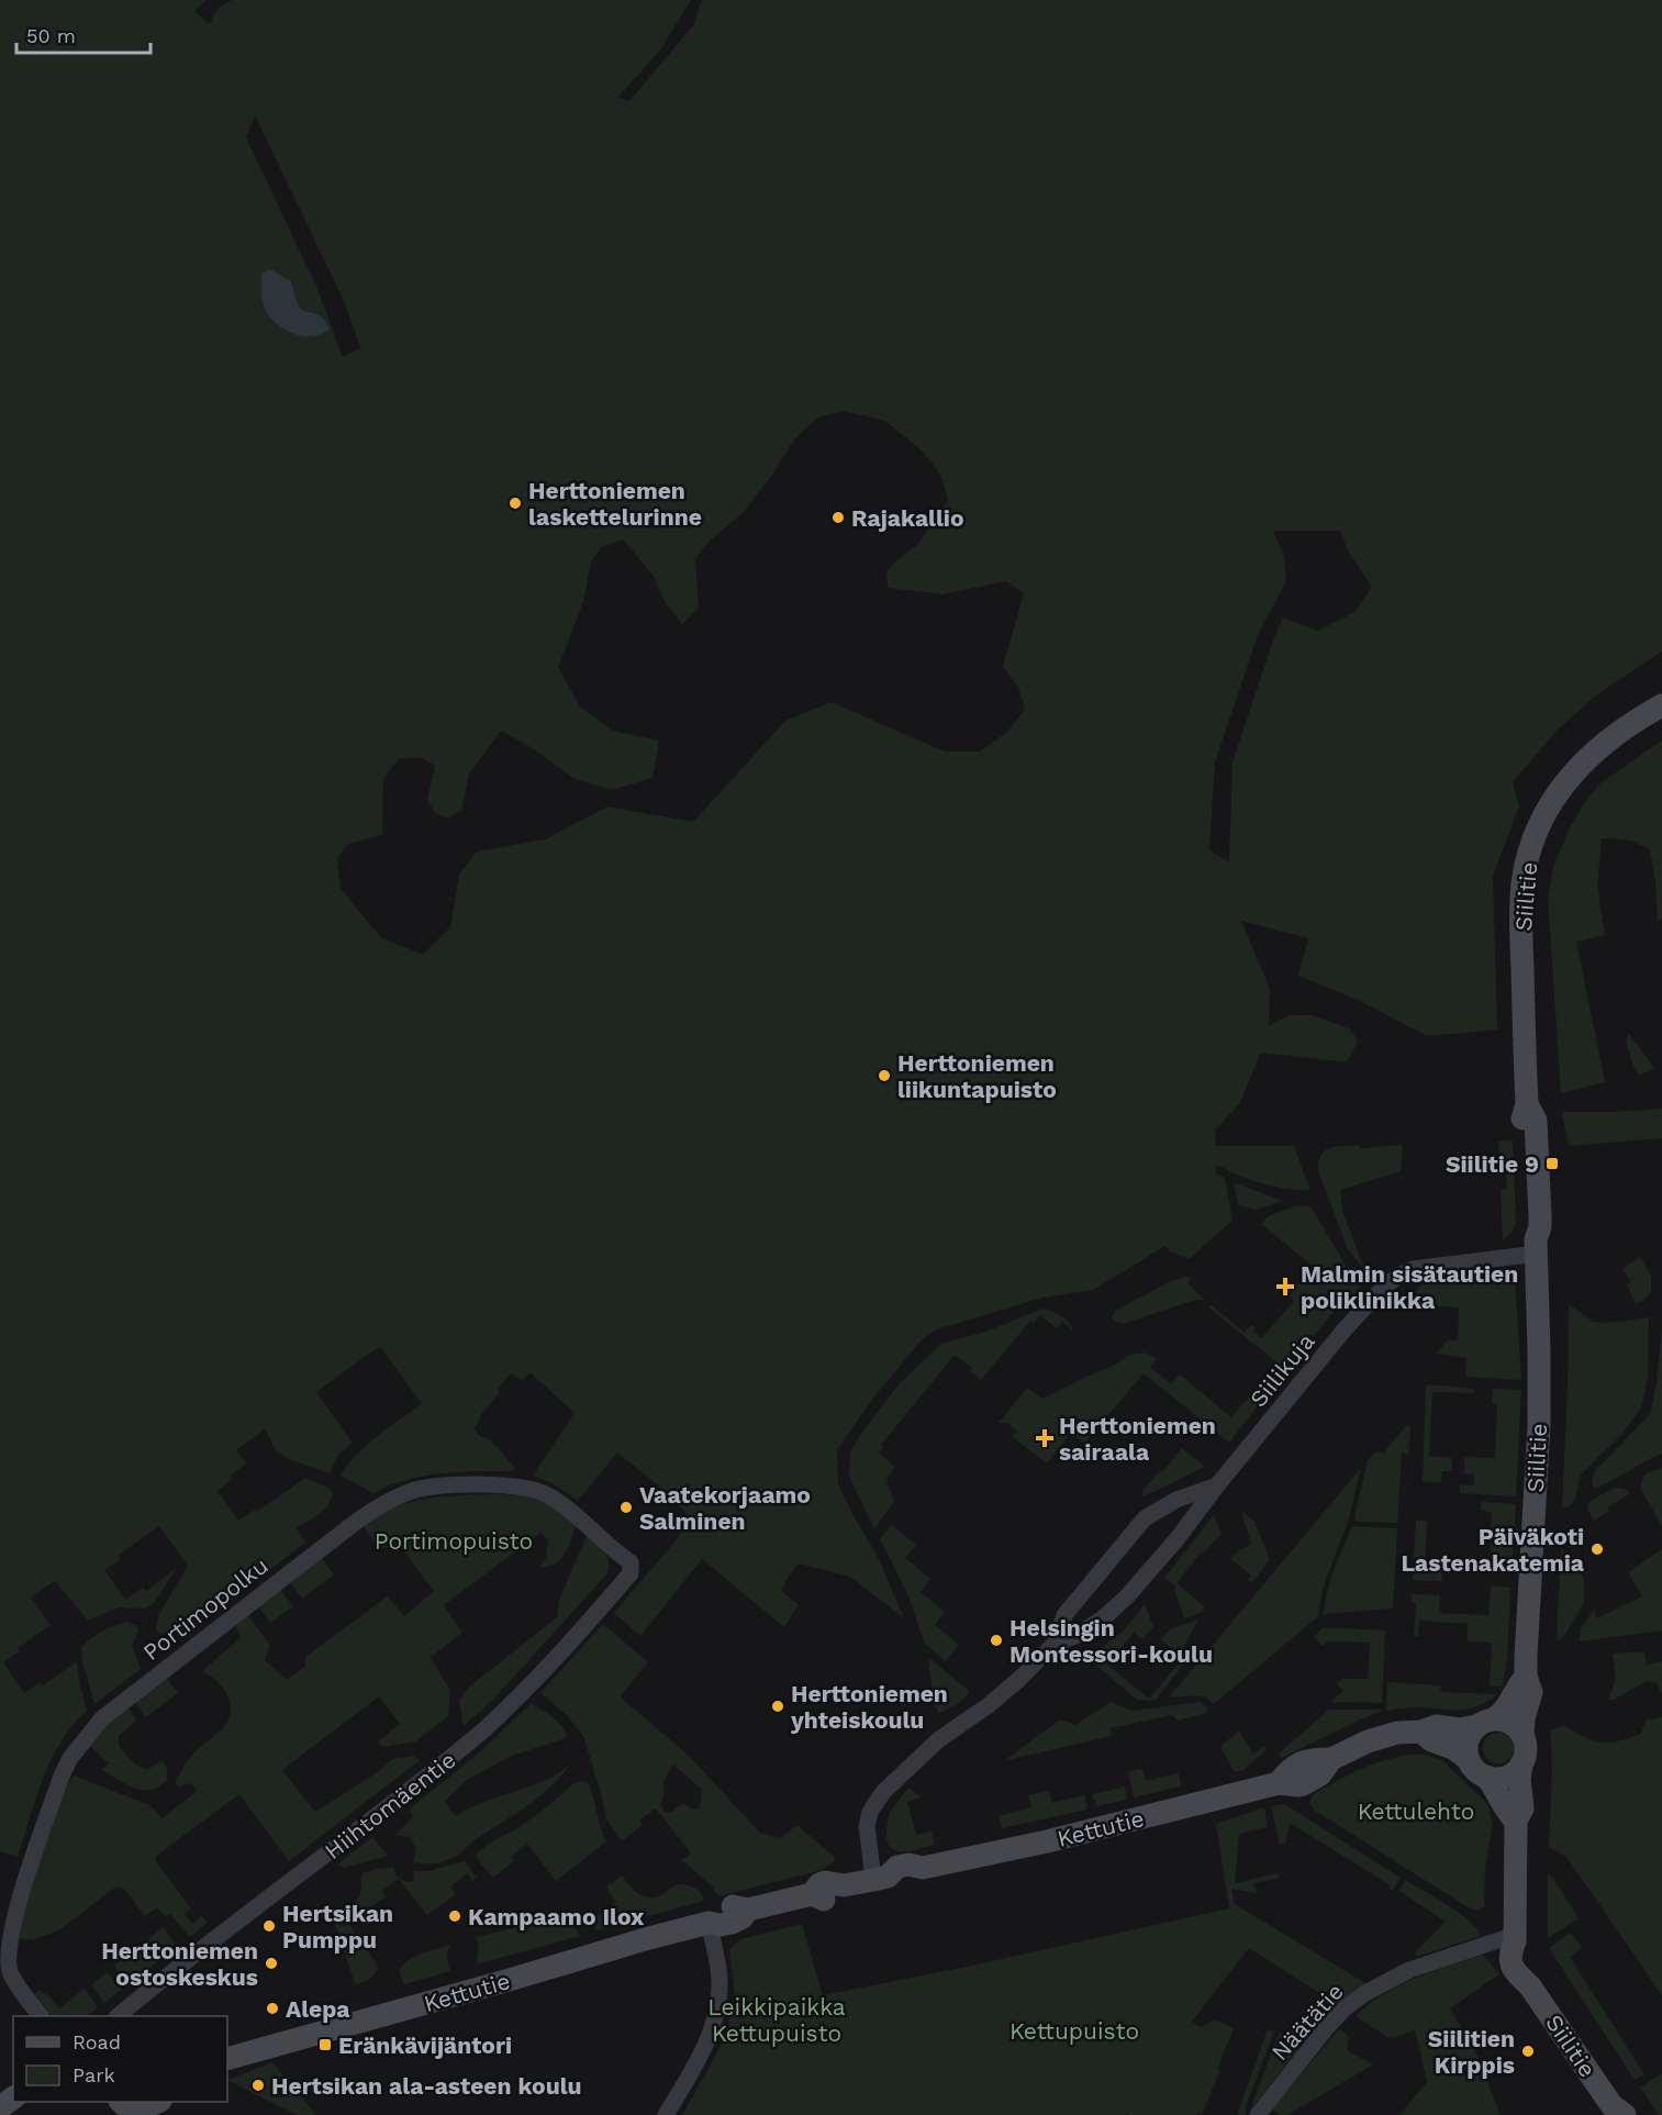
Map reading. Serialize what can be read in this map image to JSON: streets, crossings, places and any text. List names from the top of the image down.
{
  "streets": {
    "street": [
      "Siilitie",
      "Siilikuja",
      "Portimopolku",
      "Hiihtomäentie",
      "Kettutie",
      "Näätätie"
    ]
  },
  "crossings": [
    ["Siilitie", "Siilikuja"],
    ["Siilitie", "Kettutie"],
    ["Siilitie", "Näätätie"],
    ["Siilikuja", "Kettutie"],
    ["Portimopolku", "Hiihtomäentie"]
  ],
  "parks": [
    "Portimopuisto",
    "Kettulehto",
    "Leikkipaikka Kettupuisto",
    "Kettupuisto"
  ],
  "places": {
    "other": [
      "Herttoniemen laskettelurinne",
      "Rajakallio",
      "Herttoniemen liikuntapuisto",
      "Vaatekorjaamo Salminen",
      "Päiväkoti Lastenakatemia",
      "Helsingin Montessori-koulu",
      "Herttoniemen yhteiskoulu",
      "Kampaamo Ilox",
      "Hertsikan Pumppu",
      "Herttoniemen ostoskeskus",
      "Alepa",
      "Siilitien Kirppis",
      "Hertsikan ala-asteen koulu"
    ],
    "transit": ["Siilitie 9", "Eränkävijäntori"],
    "health": ["Malmin sisätautien poliklinikka", "Herttoniemen sairaala"]
  },
  "legend": ["Road", "Park"],
  "scale_bar": "50 m"
}
